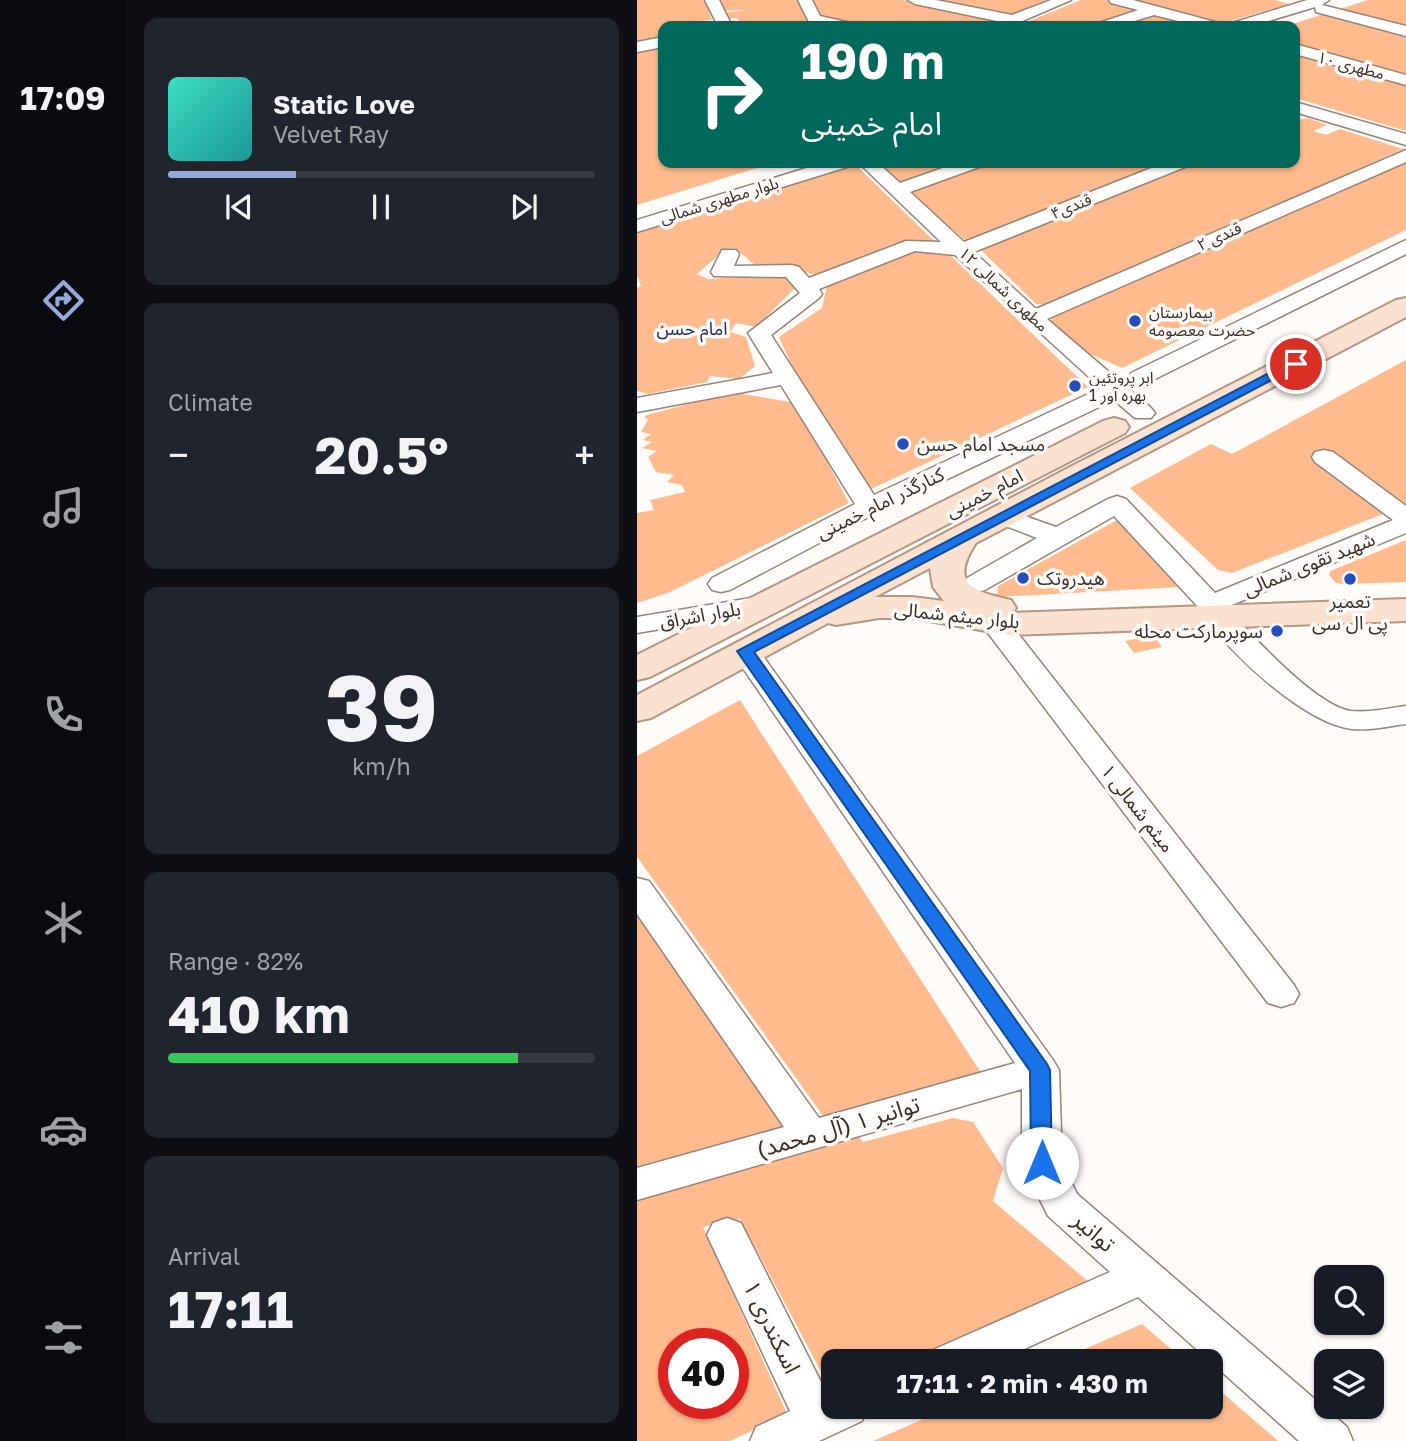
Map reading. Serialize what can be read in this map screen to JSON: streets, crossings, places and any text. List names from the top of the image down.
{
  "streets": {
    "main road": ["امام خمینی", "بلوار میثم شمالی"],
    "street": [
      "مطهری ۱۰",
      "بلوار مطهری شمالی",
      "قندی۴",
      "قندی ۲",
      "مطهری شمالی ۱۲",
      "کنارگذر امام خمینی",
      "شهید تقوی شمالی",
      "بلوار اشراق",
      "میثم شمالی ۱",
      "توانیر ۱ (آل محمد)",
      "توانیر",
      "اسکندری ۱"
    ]
  },
  "crossings": [
    ["قندی۴", "مطهری شمالی ۱۲"],
    ["قندی ۲", "مطهری شمالی ۱۲"],
    ["مطهری شمالی ۱۲", "امام خمینی"],
    ["مطهری شمالی ۱۲", "کنارگذر امام خمینی"],
    ["امام خمینی", "بلوار اشراق"],
    ["امام خمینی", "بلوار میثم شمالی"],
    ["شهید تقوی شمالی", "بلوار میثم شمالی"],
    ["بلوار میثم شمالی", "میثم شمالی ۱"],
    ["توانیر ۱ (آل محمد)", "توانیر"]
  ],
  "districts": ["امام حسن"],
  "places": [
    "بیمارستان حضرت معصومه",
    "ابر پروتئین بهره آور 1",
    "مسجد امام حسن",
    "هیدروتک",
    "تعمیر پی ال سی",
    "سوپرمارکت محله"
  ],
  "page": {
    "tabs": "17:09",
    "turn": ["190 m", "امام خمینی"],
    "song": ["Static Love", "Velvet Ray"],
    "tile": [
      "Climate",
      ["39", "km/h"],
      ["Range · 82%", "410 km"],
      ["Arrival", "17:11"]
    ],
    "heat": ["−", "20.5°", "+"],
    "limit": "40",
    "trip": "17:11 · 2 min · 430 m"
  }
}
